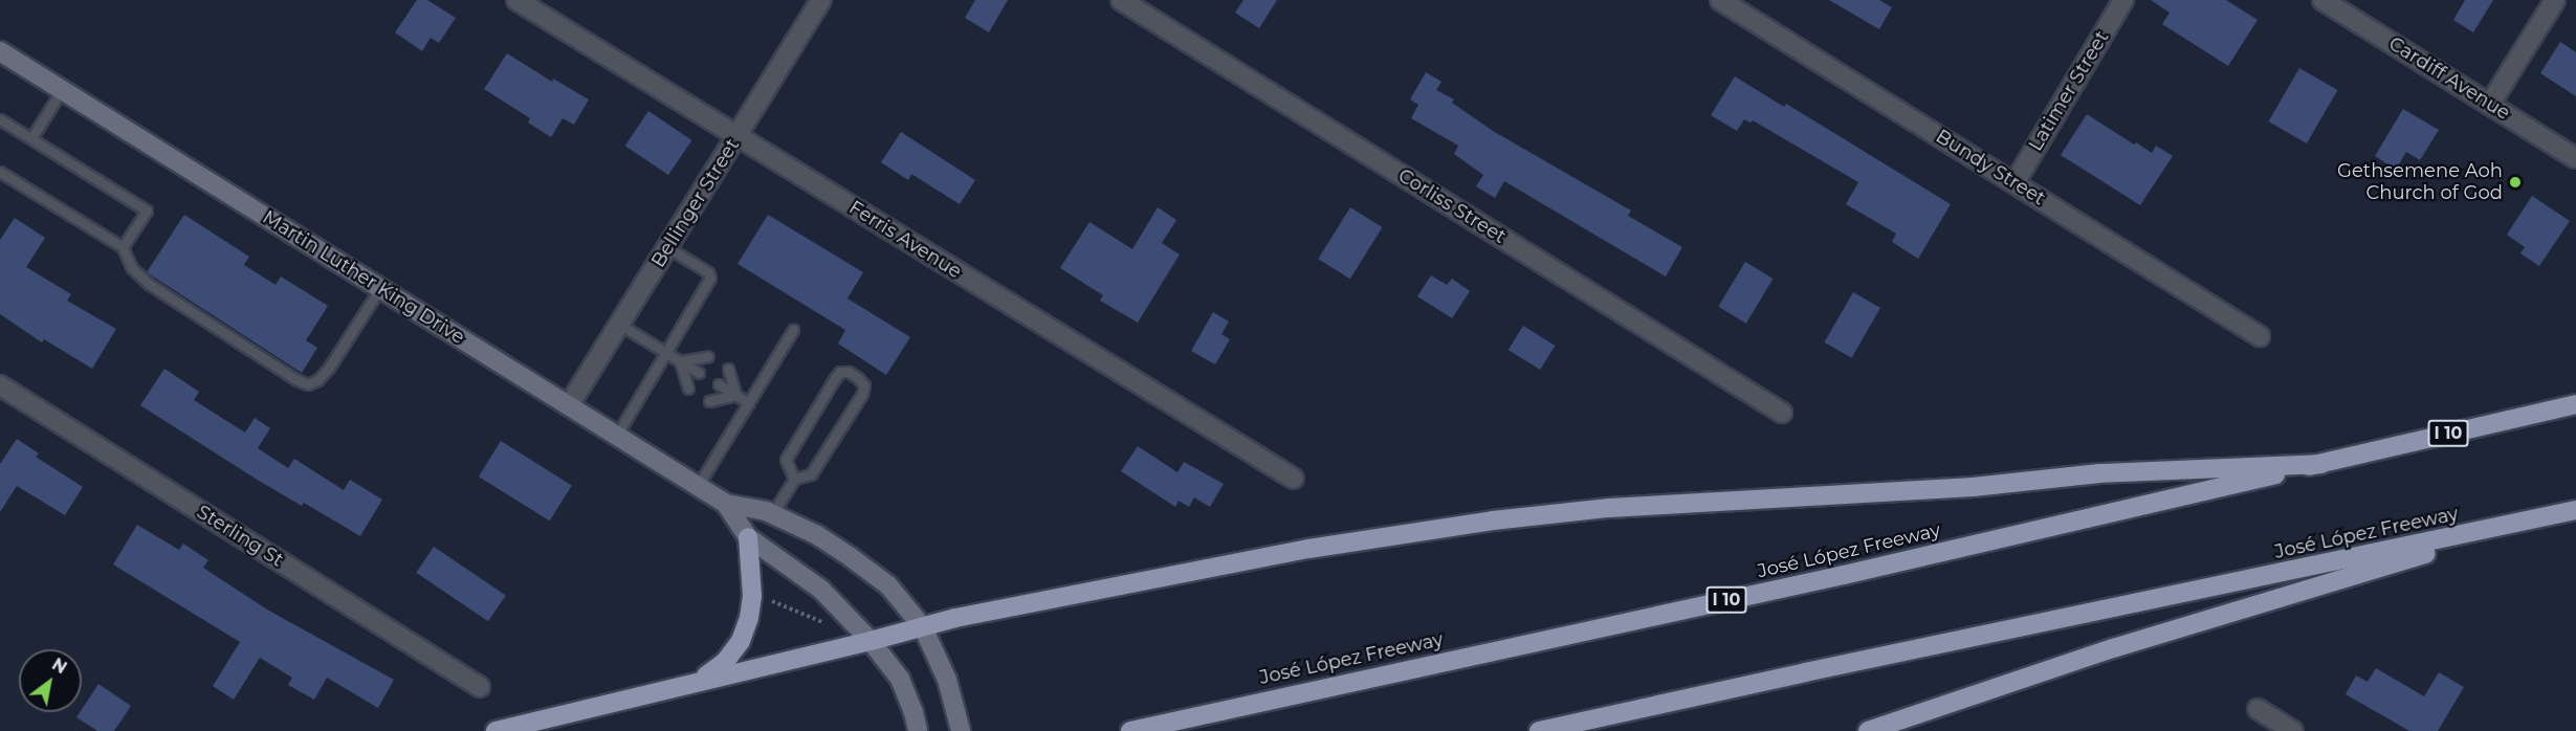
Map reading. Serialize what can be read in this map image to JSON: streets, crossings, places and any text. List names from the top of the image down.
{
  "streets": {
    "highway": ["I 10", "José López Freeway"],
    "main road": ["Martin Luther King Drive"],
    "street": [
      "Cardiff Avenue",
      "Latimer Street",
      "Bundy Street",
      "Bellinger Street",
      "Corliss Street",
      "Ferris Avenue",
      "Sterling St"
    ]
  },
  "crossings": [
    ["Latimer Street", "Bundy Street"],
    ["Bellinger Street", "Ferris Avenue"],
    ["Bellinger Street", "Martin Luther King Drive"]
  ],
  "places": ["Gethsemene Aoh Church of God"],
  "north": "top right"
}
